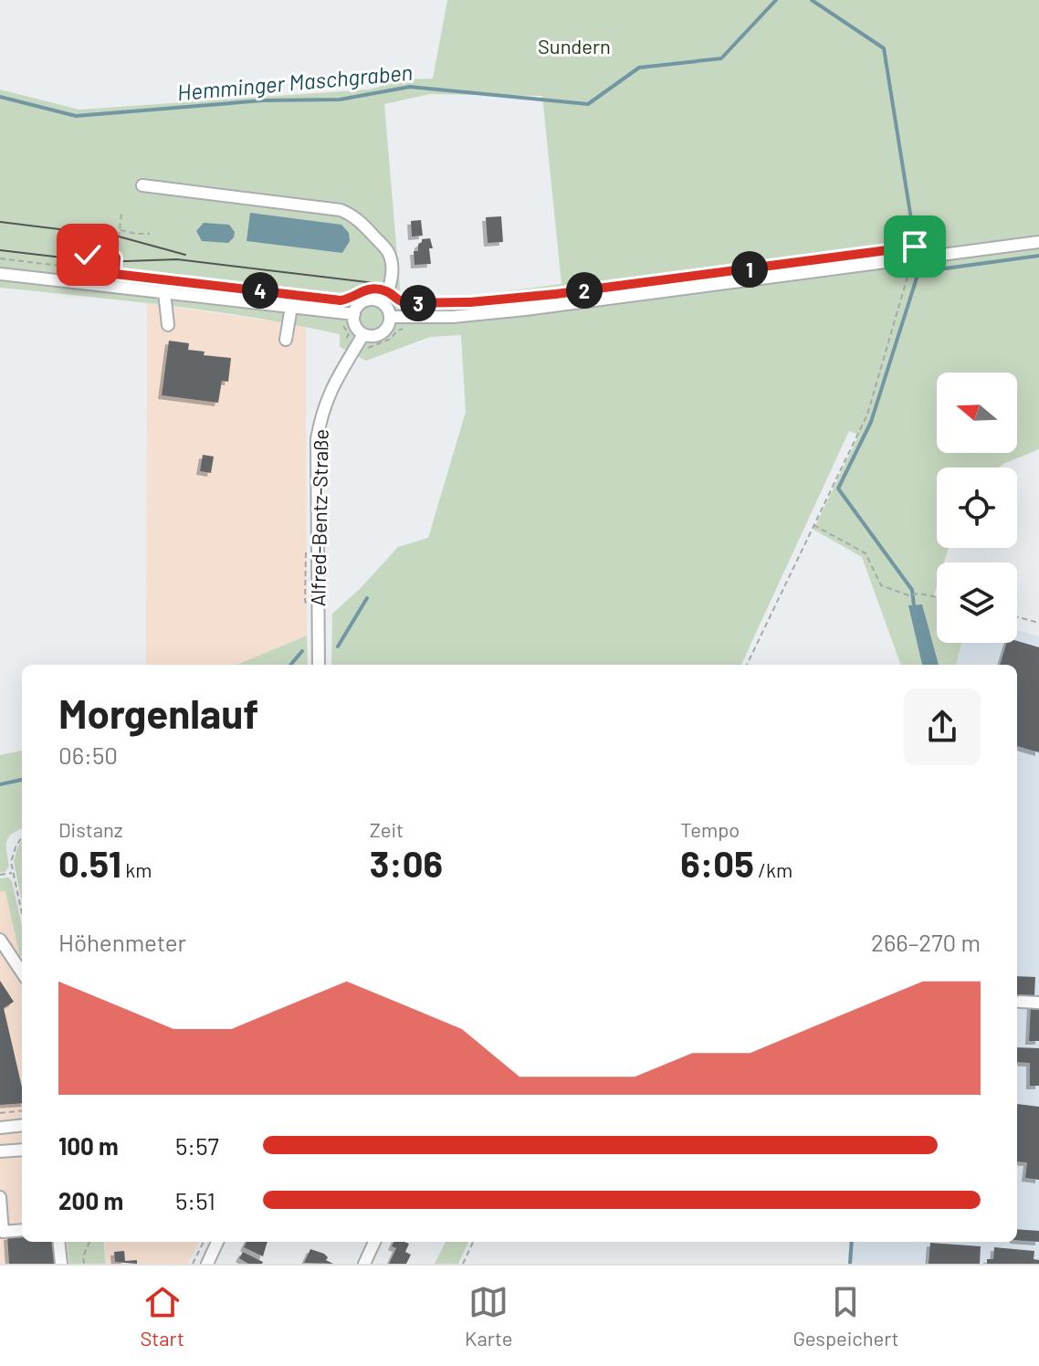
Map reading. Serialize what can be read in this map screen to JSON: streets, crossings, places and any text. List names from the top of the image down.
{
  "streets": {
    "street": ["Alfred-Bentz-Straße"]
  },
  "water": ["Hemminger Maschgraben"],
  "parks": ["Sundern"],
  "north": "left",
  "page": {
    "pins": [
      "1",
      "2",
      "4",
      "3"
    ],
    "heading": ["Morgenlauf", "06:50"],
    "stats": [
      ["Distanz", "0.51 km"],
      ["Zeit", "3:06"],
      ["Tempo", "6:05 /km"]
    ],
    "chart": ["Höhenmeter", "266–270 m"],
    "list": [
      {
        "name": "100 m",
        "note": "5:57"
      },
      {
        "name": "200 m",
        "note": "5:51"
      }
    ],
    "tabs": ["Start", "Karte", "Gespeichert"]
  }
}
